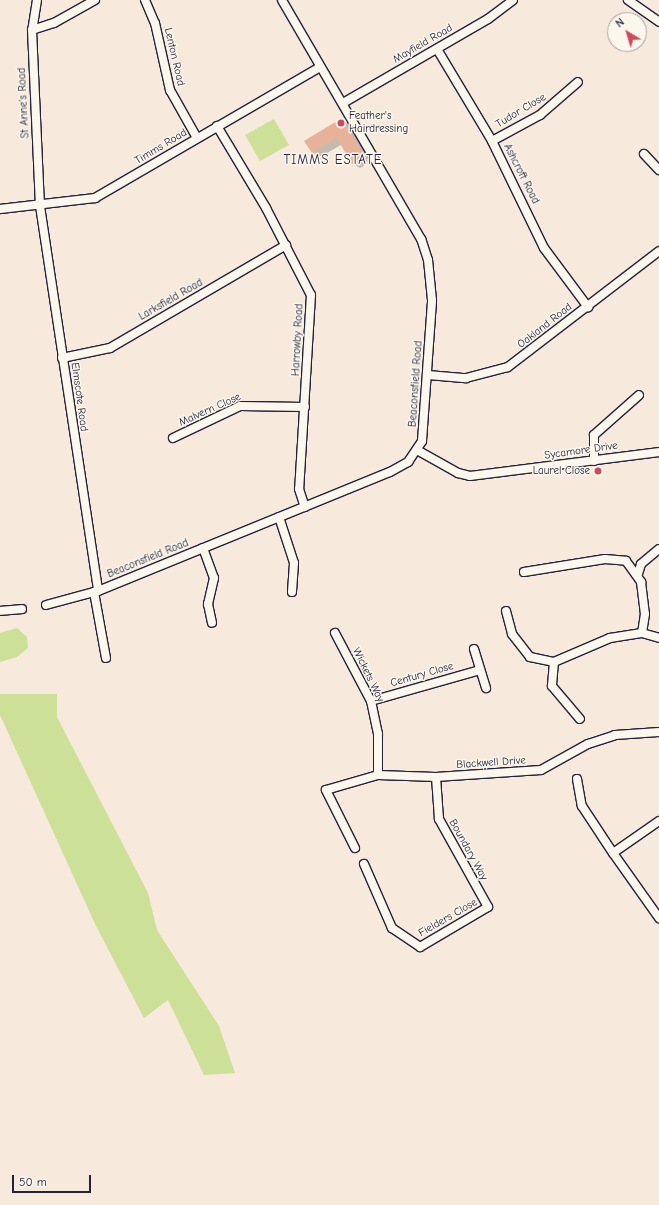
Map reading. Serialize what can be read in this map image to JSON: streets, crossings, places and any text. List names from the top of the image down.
{
  "streets": {
    "street": [
      "Mayfield Road",
      "Lenton Road",
      "St Anne's Road",
      "Tudor Close",
      "Timms Road",
      "Ashcroft Road",
      "Larksfield Road",
      "Oakland Road",
      "Harrowby Road",
      "Beaconsfield Road",
      "Elmscote Road",
      "Malvern Close",
      "Sycamore Drive",
      "Wickets Way",
      "Century Close",
      "Blackwell Drive",
      "Boundary Way",
      "Fielders Close"
    ]
  },
  "crossings": [
    ["Mayfield Road", "Ashcroft Road"],
    ["Mayfield Road", "Beaconsfield Road"],
    ["Lenton Road", "Timms Road"],
    ["St Anne's Road", "Timms Road"],
    ["St Anne's Road", "Elmscote Road"],
    ["Tudor Close", "Ashcroft Road"],
    ["Timms Road", "Harrowby Road"],
    ["Timms Road", "Beaconsfield Road"],
    ["Timms Road", "Elmscote Road"],
    ["Ashcroft Road", "Oakland Road"],
    ["Larksfield Road", "Harrowby Road"],
    ["Larksfield Road", "Elmscote Road"],
    ["Oakland Road", "Beaconsfield Road"],
    ["Harrowby Road", "Beaconsfield Road"],
    ["Harrowby Road", "Malvern Close"],
    ["Beaconsfield Road", "Elmscote Road"],
    ["Beaconsfield Road", "Sycamore Drive"],
    ["Wickets Way", "Century Close"],
    ["Wickets Way", "Blackwell Drive"],
    ["Blackwell Drive", "Boundary Way"],
    ["Boundary Way", "Fielders Close"]
  ],
  "districts": ["TIMMS ESTATE"],
  "places": ["Feather's Hairdressing", "Laurel Close"],
  "scale_bar": "50 m",
  "north": "top left"
}
